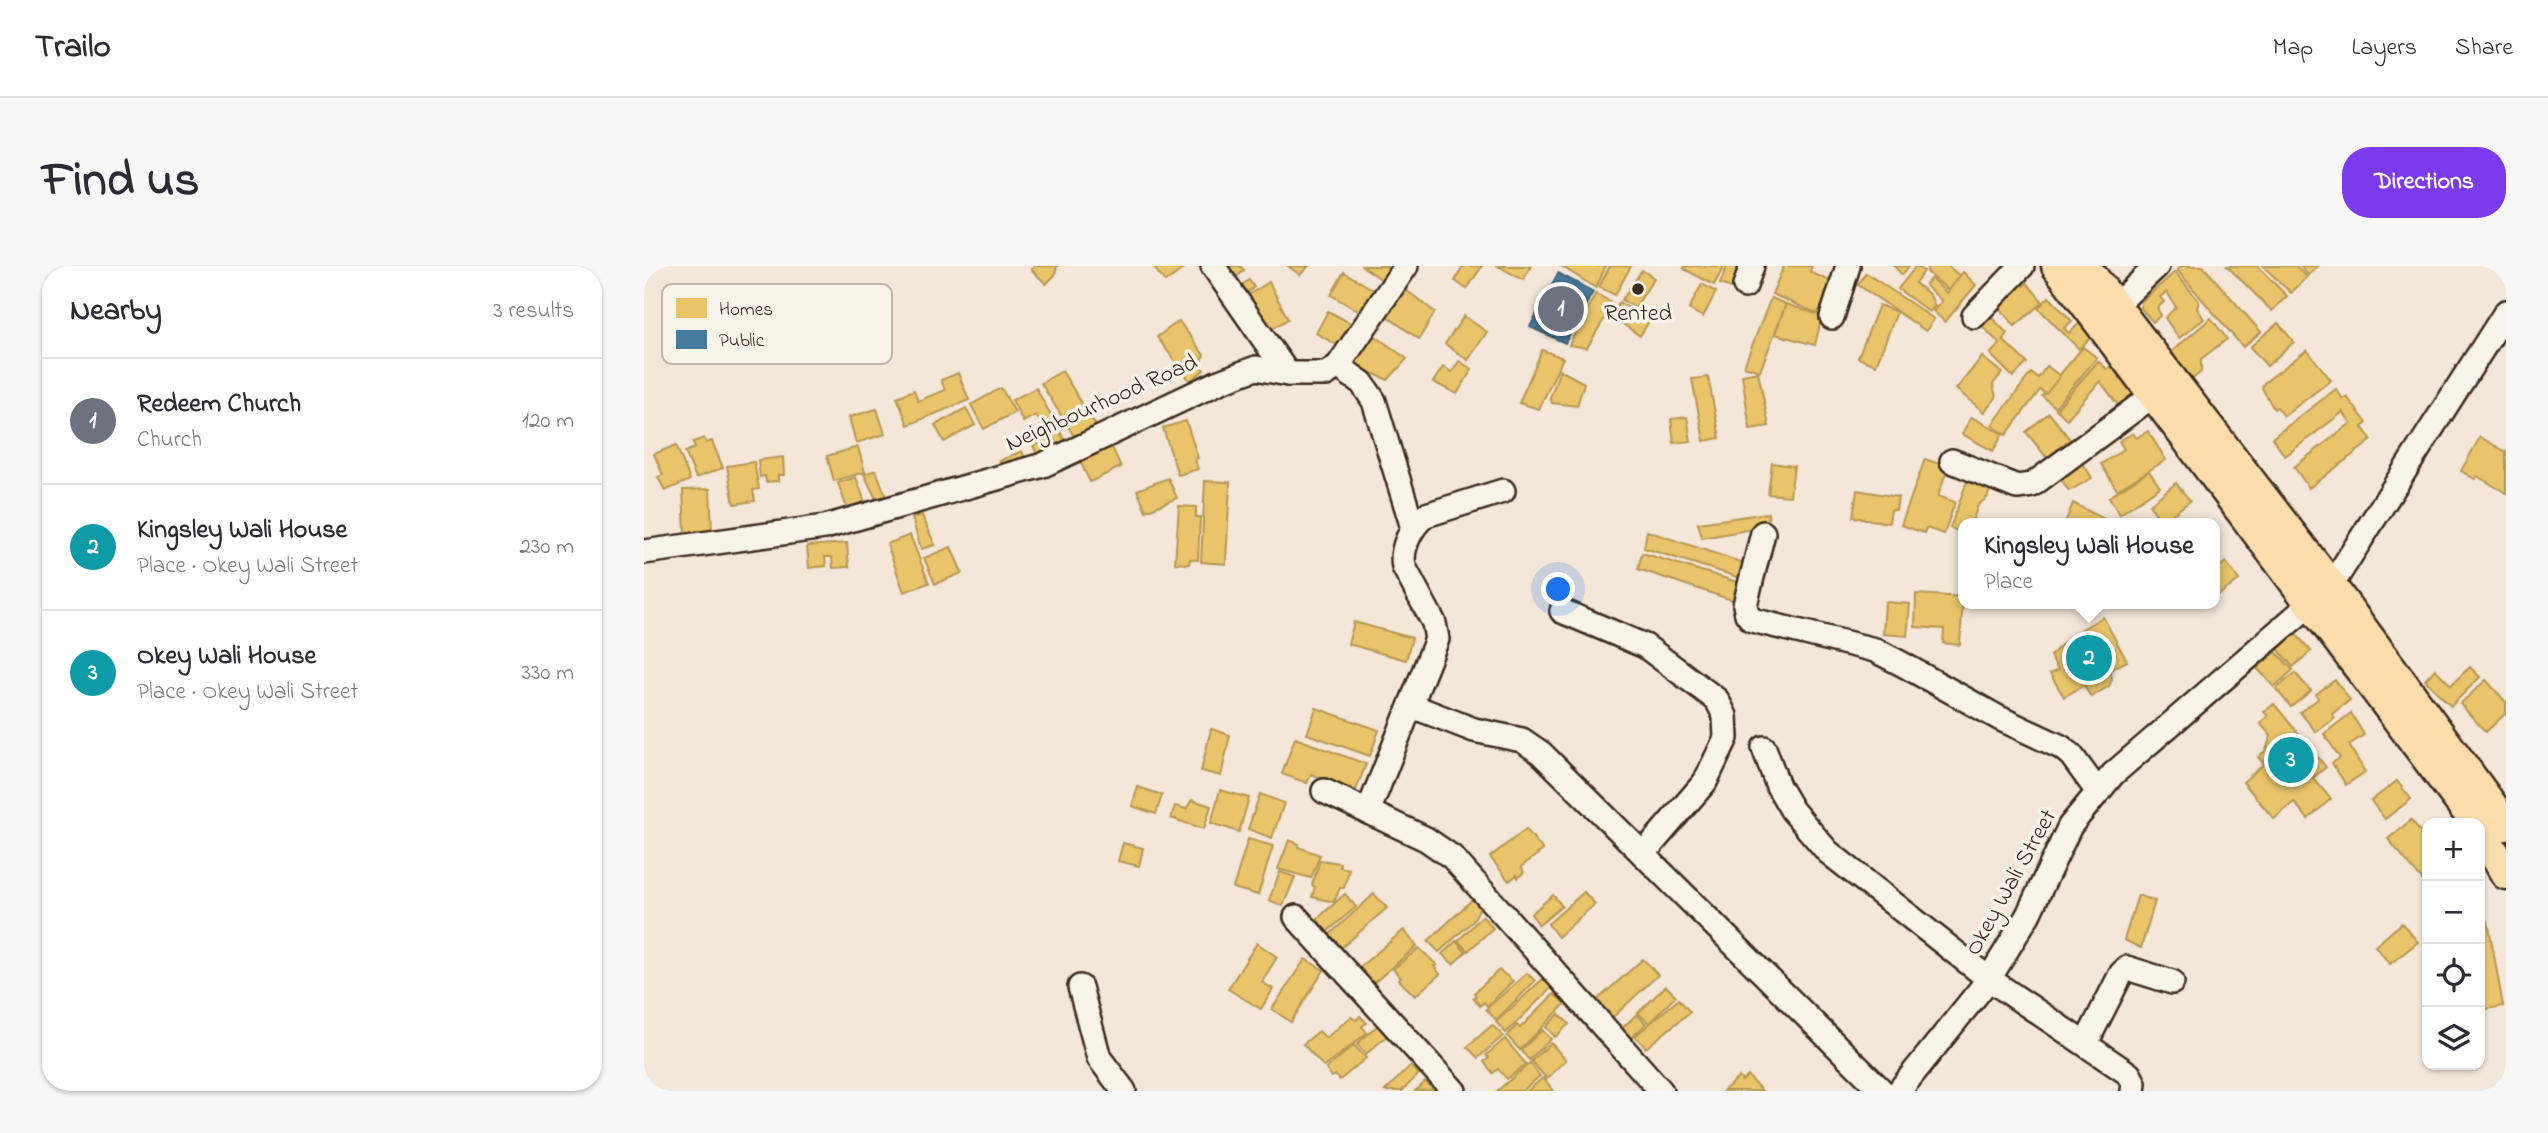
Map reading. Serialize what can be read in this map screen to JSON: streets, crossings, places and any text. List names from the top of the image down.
{
  "streets": {
    "street": ["Neighbourhood Road", "Okey Wali Street"]
  },
  "places": ["Rented"],
  "legend": ["Homes", "Public"],
  "page": {
    "header": "Trailo",
    "nav": ["Map", "Layers", "Share"],
    "title": "Find us",
    "buttons": "Directions",
    "heading": ["Nearby", "3 results"],
    "pins": ["1", "2", "3"],
    "list": [
      {
        "mark": "1",
        "name": "Redeem Church",
        "note": "Church",
        "value": "120 m"
      },
      {
        "mark": "2",
        "name": "Kingsley Wali House",
        "note": "Place · Okey Wali Street",
        "value": "230 m"
      },
      {
        "mark": "3",
        "name": "Okey Wali House",
        "note": "Place · Okey Wali Street",
        "value": "330 m"
      }
    ],
    "popup": ["Kingsley Wali House", "Place"],
    "map_buttons": ["+", "−"]
  }
}
